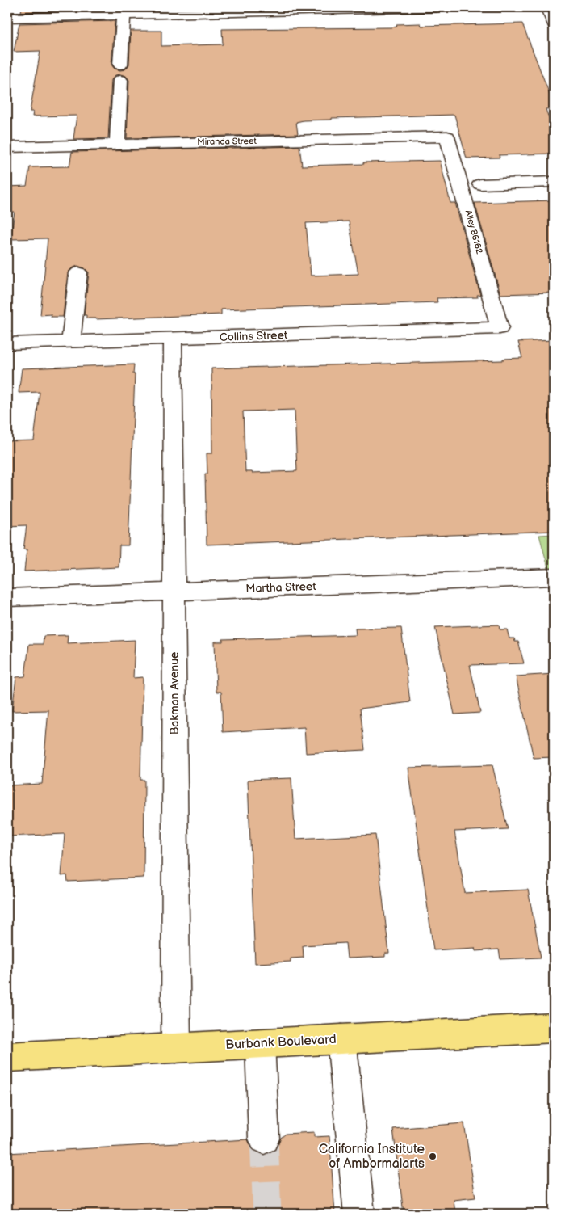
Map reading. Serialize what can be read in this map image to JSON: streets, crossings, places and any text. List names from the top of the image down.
{
  "streets": {
    "main road": ["Burbank Boulevard"],
    "street": [
      "Miranda Street",
      "Alley 86162",
      "Collins Street",
      "Martha Street",
      "Bakman Avenue"
    ]
  },
  "crossings": [
    ["Miranda Street", "Alley 86162"],
    ["Alley 86162", "Collins Street"],
    ["Collins Street", "Bakman Avenue"],
    ["Martha Street", "Bakman Avenue"],
    ["Bakman Avenue", "Burbank Boulevard"]
  ],
  "places": ["California Institute of Ambormalarts"]
}
